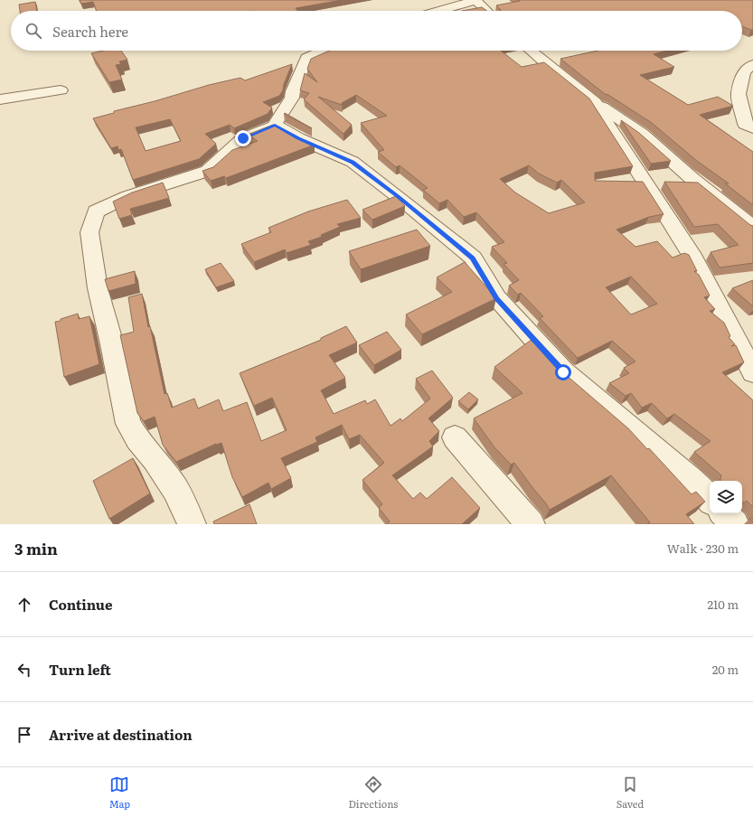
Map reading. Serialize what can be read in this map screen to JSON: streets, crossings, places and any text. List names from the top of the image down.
{
  "page": {
    "search": "Search here",
    "heading": ["3 min", "Walk · 230 m"],
    "list": [
      ["Continue", "210 m"],
      ["Turn left", "20 m"],
      "Arrive at destination"
    ],
    "nav": ["Map", "Directions", "Saved"]
  }
}
